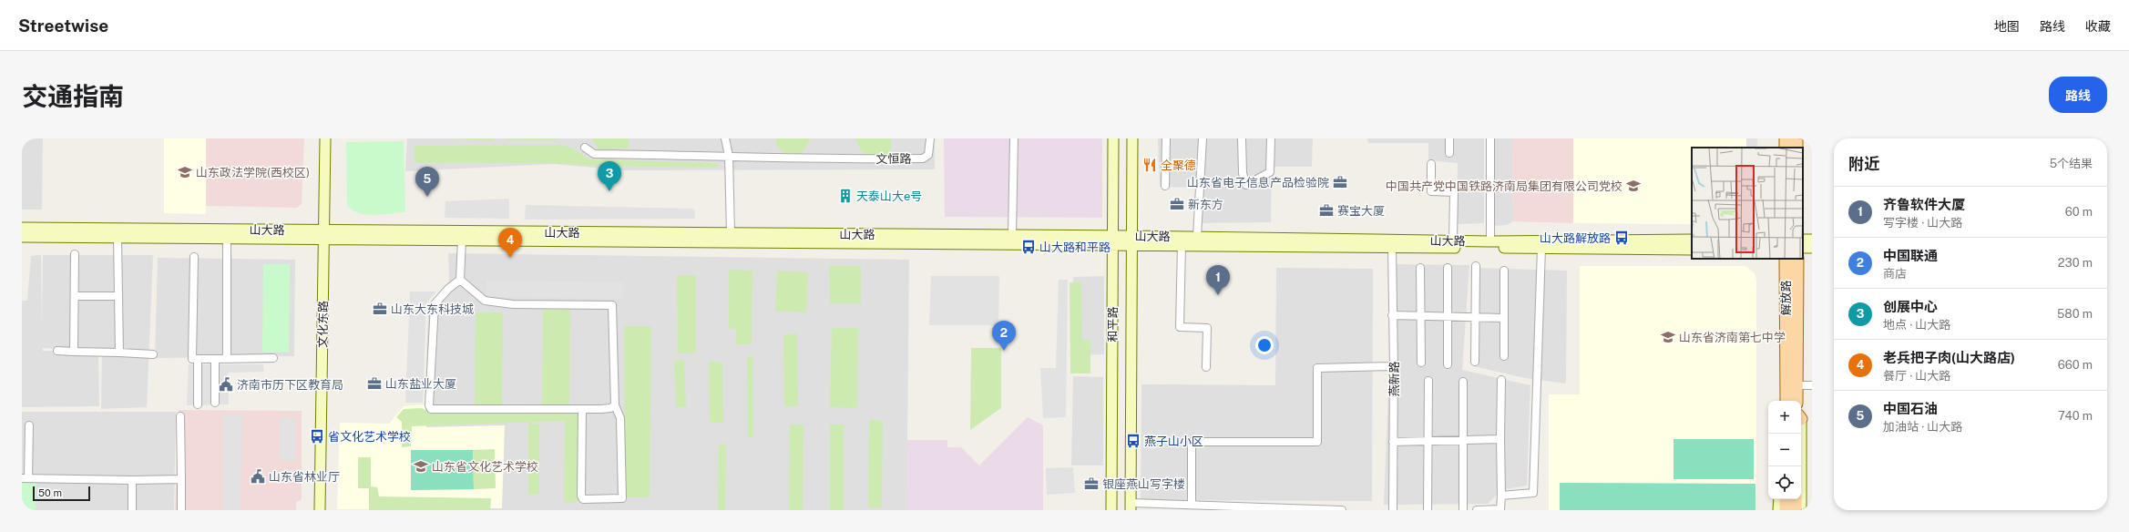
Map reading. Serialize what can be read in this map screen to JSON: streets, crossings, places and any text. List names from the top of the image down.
{
  "streets": {
    "main road": [
      "山大路",
      "解放路",
      "文化东路",
      "和平路"
    ],
    "street": ["文恒路", "燕新路"]
  },
  "crossings": [
    ["山大路", "文化东路"],
    ["山大路", "和平路"],
    ["山大路", "燕新路"]
  ],
  "places": {
    "restaurant": ["全聚德"],
    "school or university": [
      "山东政法学院(西校区)",
      "中国共产党中国铁路济南局集团有限公司党校",
      "山东省济南第七中学",
      "山东省文化艺术学校"
    ],
    "office": [
      "山东省电子信息产品检验院",
      "新东方",
      "赛宝大厦",
      "山东大东科技城",
      "山东盐业大厦",
      "银座燕山写字楼"
    ],
    "building": ["天泰山大e号"],
    "bus stop": [
      "山大路解放路",
      "山大路和平路",
      "省文化艺术学校",
      "燕子山小区"
    ],
    "public building": ["济南市历下区教育局", "山东省林业厅"]
  },
  "scale_bar": "50 m",
  "page": {
    "header": "Streetwise",
    "nav": ["地图", "路线", "收藏"],
    "title": "交通指南",
    "buttons": "路线",
    "heading": ["附近", "5个结果"],
    "pins": [
      "3",
      "5",
      "4",
      "1",
      "2"
    ],
    "list": [
      {
        "mark": "1",
        "name": "齐鲁软件大厦",
        "note": "写字楼 · 山大路",
        "value": "60 m"
      },
      {
        "mark": "2",
        "name": "中国联通",
        "note": "商店",
        "value": "230 m"
      },
      {
        "mark": "3",
        "name": "创展中心",
        "note": "地点 · 山大路",
        "value": "580 m"
      },
      {
        "mark": "4",
        "name": "老兵把子肉(山大路店)",
        "note": "餐厅 · 山大路",
        "value": "660 m"
      },
      {
        "mark": "5",
        "name": "中国石油",
        "note": "加油站 · 山大路",
        "value": "740 m"
      }
    ],
    "map_buttons": ["+", "−"],
    "scale": "50 m"
  }
}
